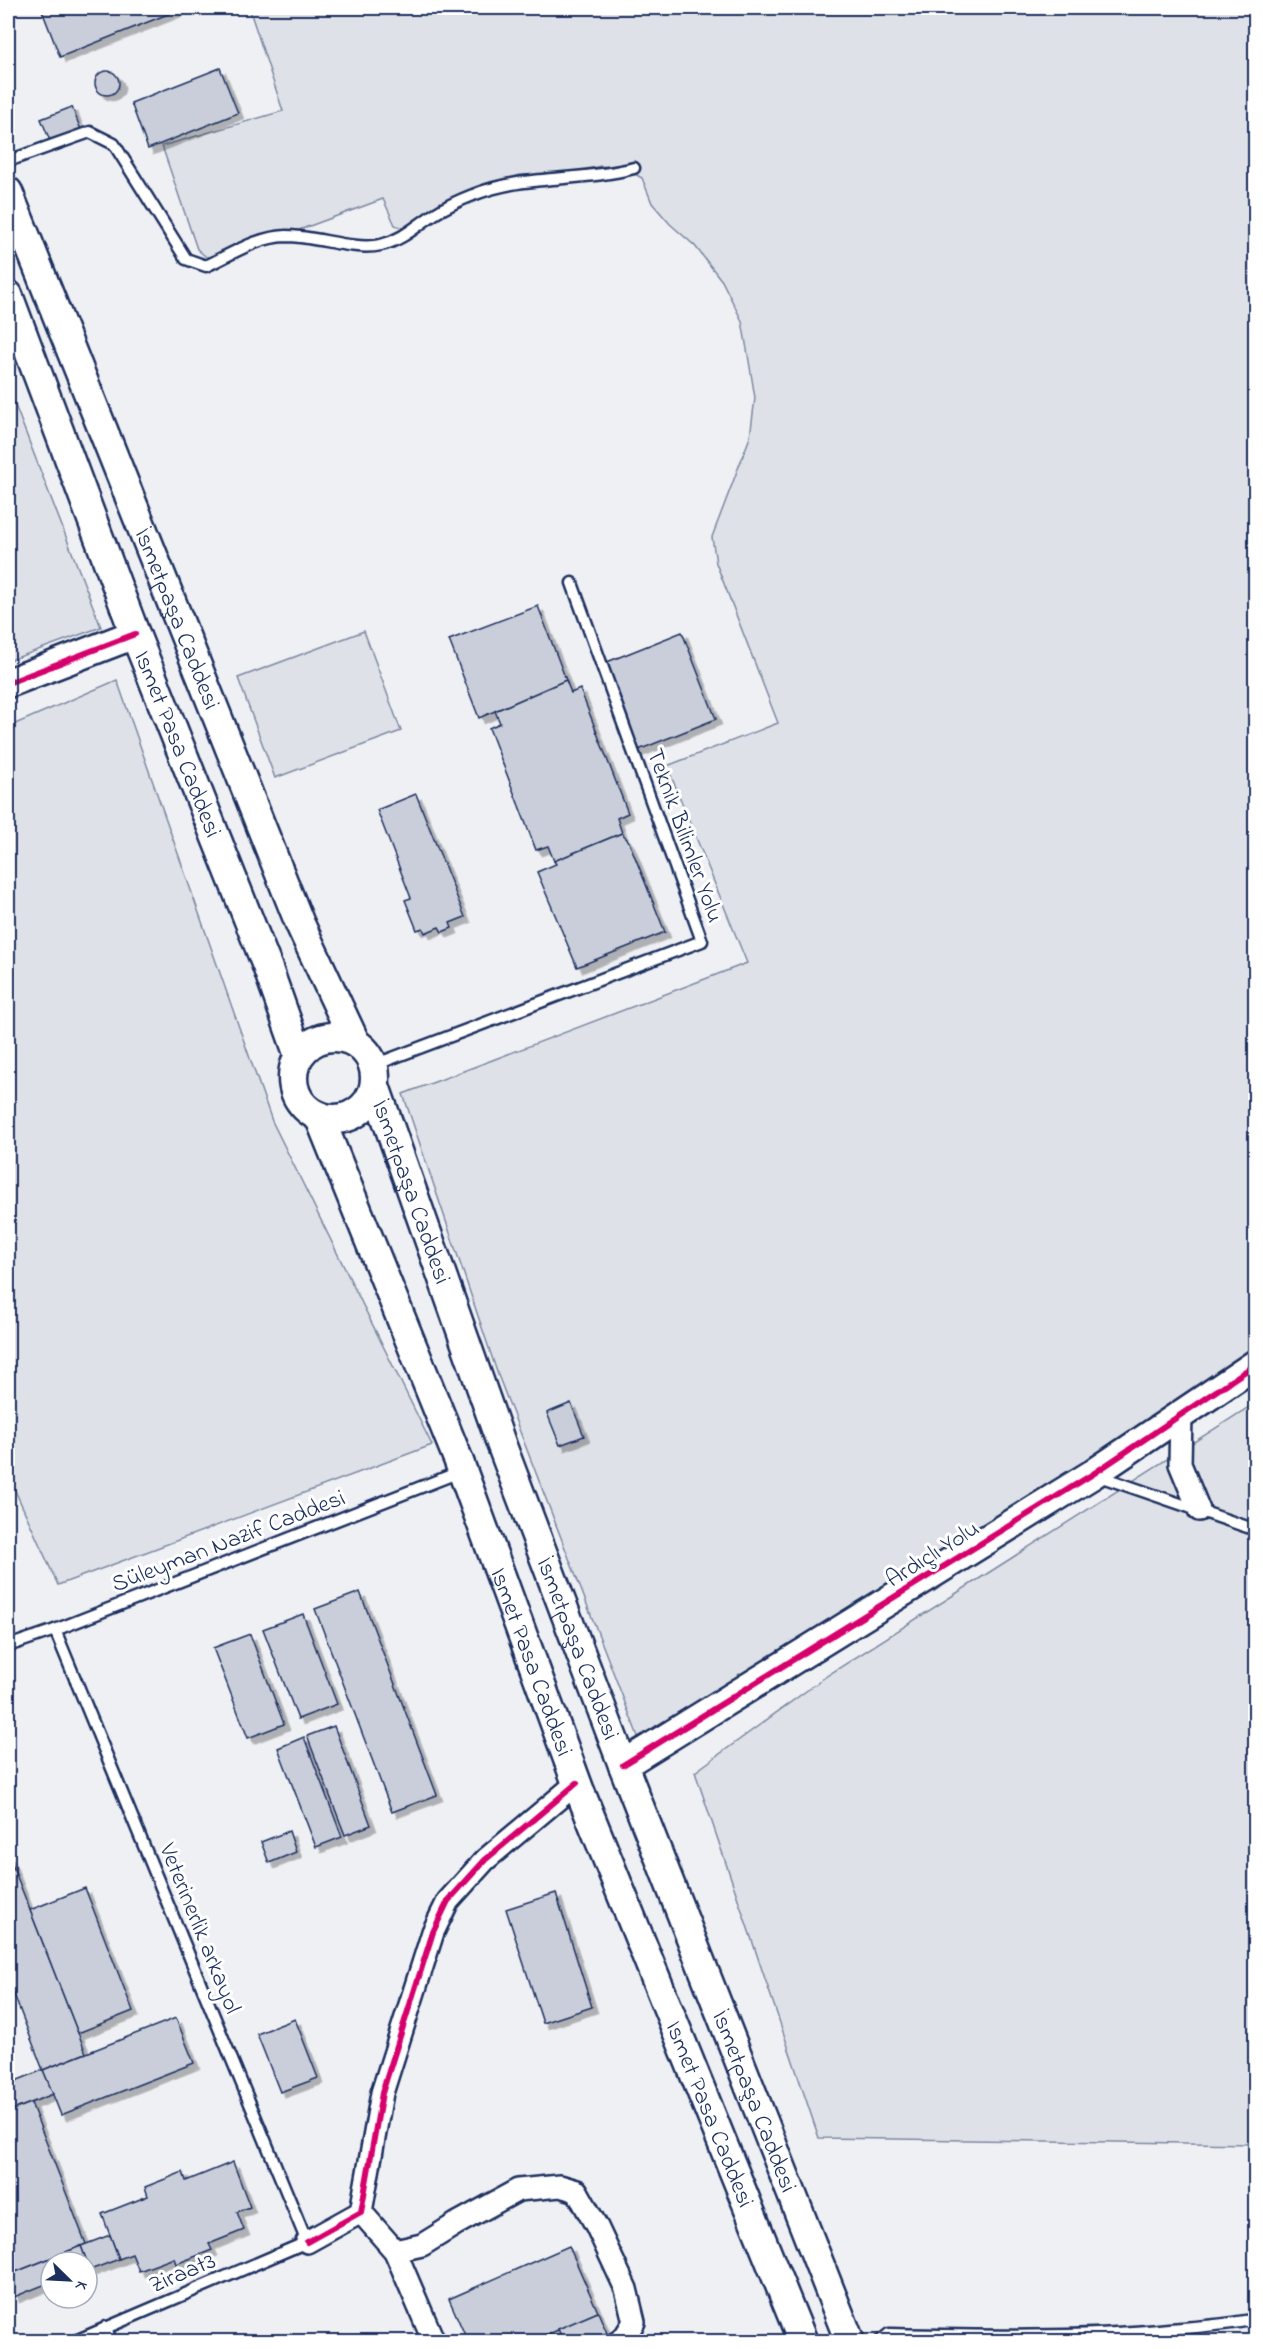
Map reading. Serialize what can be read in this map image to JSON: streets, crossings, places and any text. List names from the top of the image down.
{
  "streets": {
    "main road": ["İsmetpaşa Caddesi", "Ismet Pasa Caddesi", "Ardıçlı Yolu"],
    "lane": [
      "Teknik Bilimler Yolu",
      "Süleyman Nazif Caddesi",
      "Veterinerlik arkayol",
      "Ziraat3"
    ]
  },
  "crossings": [
    ["İsmetpaşa Caddesi", "Ismet Pasa Caddesi"],
    ["İsmetpaşa Caddesi", "Teknik Bilimler Yolu"],
    ["İsmetpaşa Caddesi", "Ardıçlı Yolu"],
    ["Ismet Pasa Caddesi", "Teknik Bilimler Yolu"],
    ["Ismet Pasa Caddesi", "Süleyman Nazif Caddesi"],
    ["Süleyman Nazif Caddesi", "Veterinerlik arkayol"],
    ["Veterinerlik arkayol", "Ziraat3"]
  ],
  "north": "bottom right"
}
